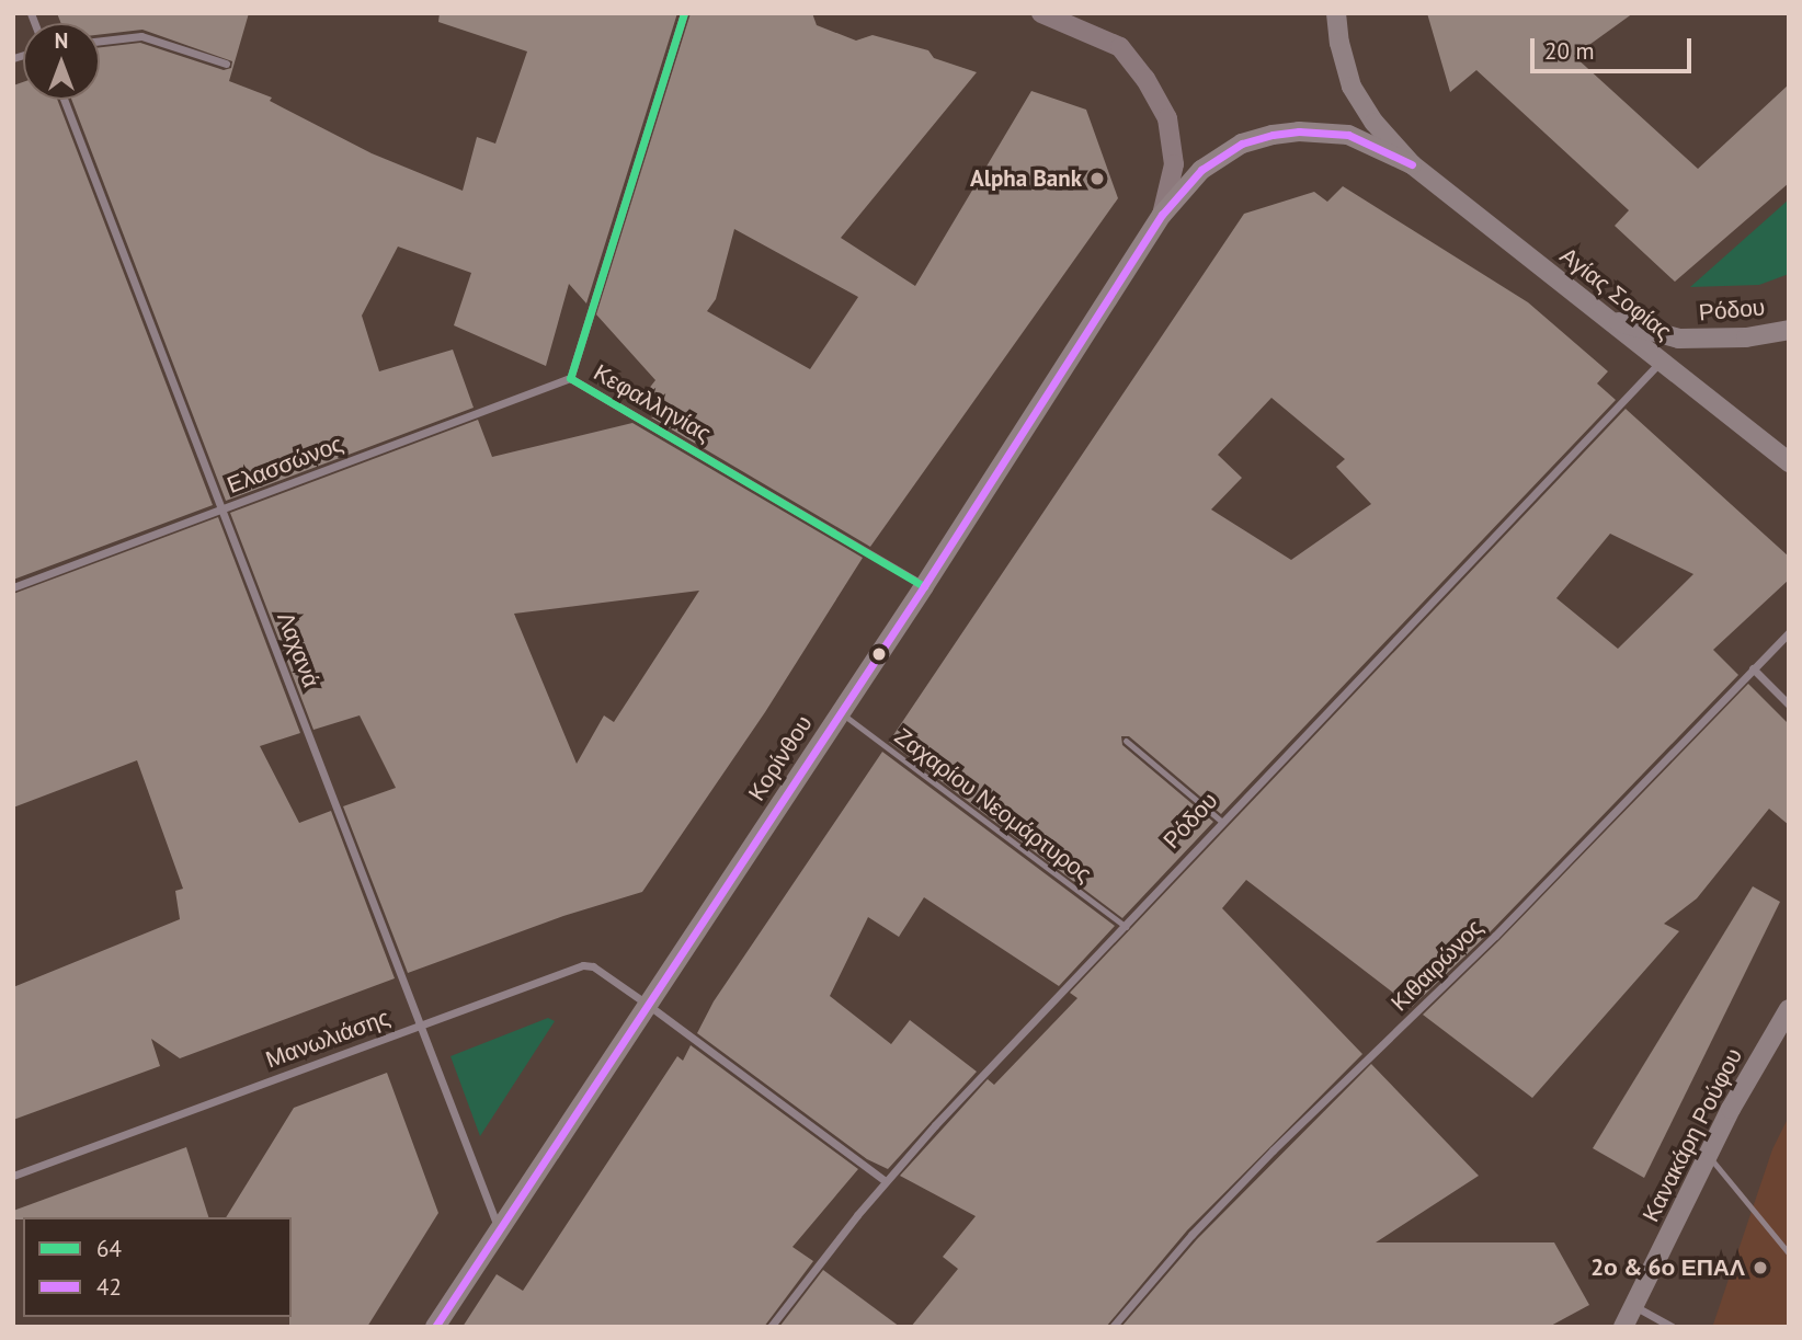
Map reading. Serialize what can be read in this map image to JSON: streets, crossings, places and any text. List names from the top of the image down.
{
  "streets": {
    "main road": [
      "Αγίας Σοφίας",
      "Ρόδου",
      "Κορίνθου",
      "Κανακάρη Ρούφου"
    ],
    "street": [
      "Κεφαλληνίας",
      "Ελασσώνος",
      "Λαχανά",
      "Κιθαιρώνος",
      "Μανωλιάσης"
    ],
    "lane": ["Ζαχαρίου Νεομάρτυρος"]
  },
  "crossings": [
    ["Αγίας Σοφίας", "Ρόδου"],
    ["Αγίας Σοφίας", "Κορίνθου"],
    ["Ρόδου", "Ζαχαρίου Νεομάρτυρος"],
    ["Κεφαλληνίας", "Ελασσώνος"],
    ["Κεφαλληνίας", "Κορίνθου"],
    ["Ελασσώνος", "Λαχανά"],
    ["Λαχανά", "Κορίνθου"],
    ["Λαχανά", "Μανωλιάσης"],
    ["Κορίνθου", "Ζαχαρίου Νεομάρτυρος"],
    ["Κορίνθου", "Μανωλιάσης"]
  ],
  "places": ["Alpha Bank", "2ο & 6ο ΕΠΑΛ"],
  "lines": ["transit line 64", "transit line 42"],
  "legend": ["64", "42"],
  "scale_bar": "20 m",
  "north": "top"
}
